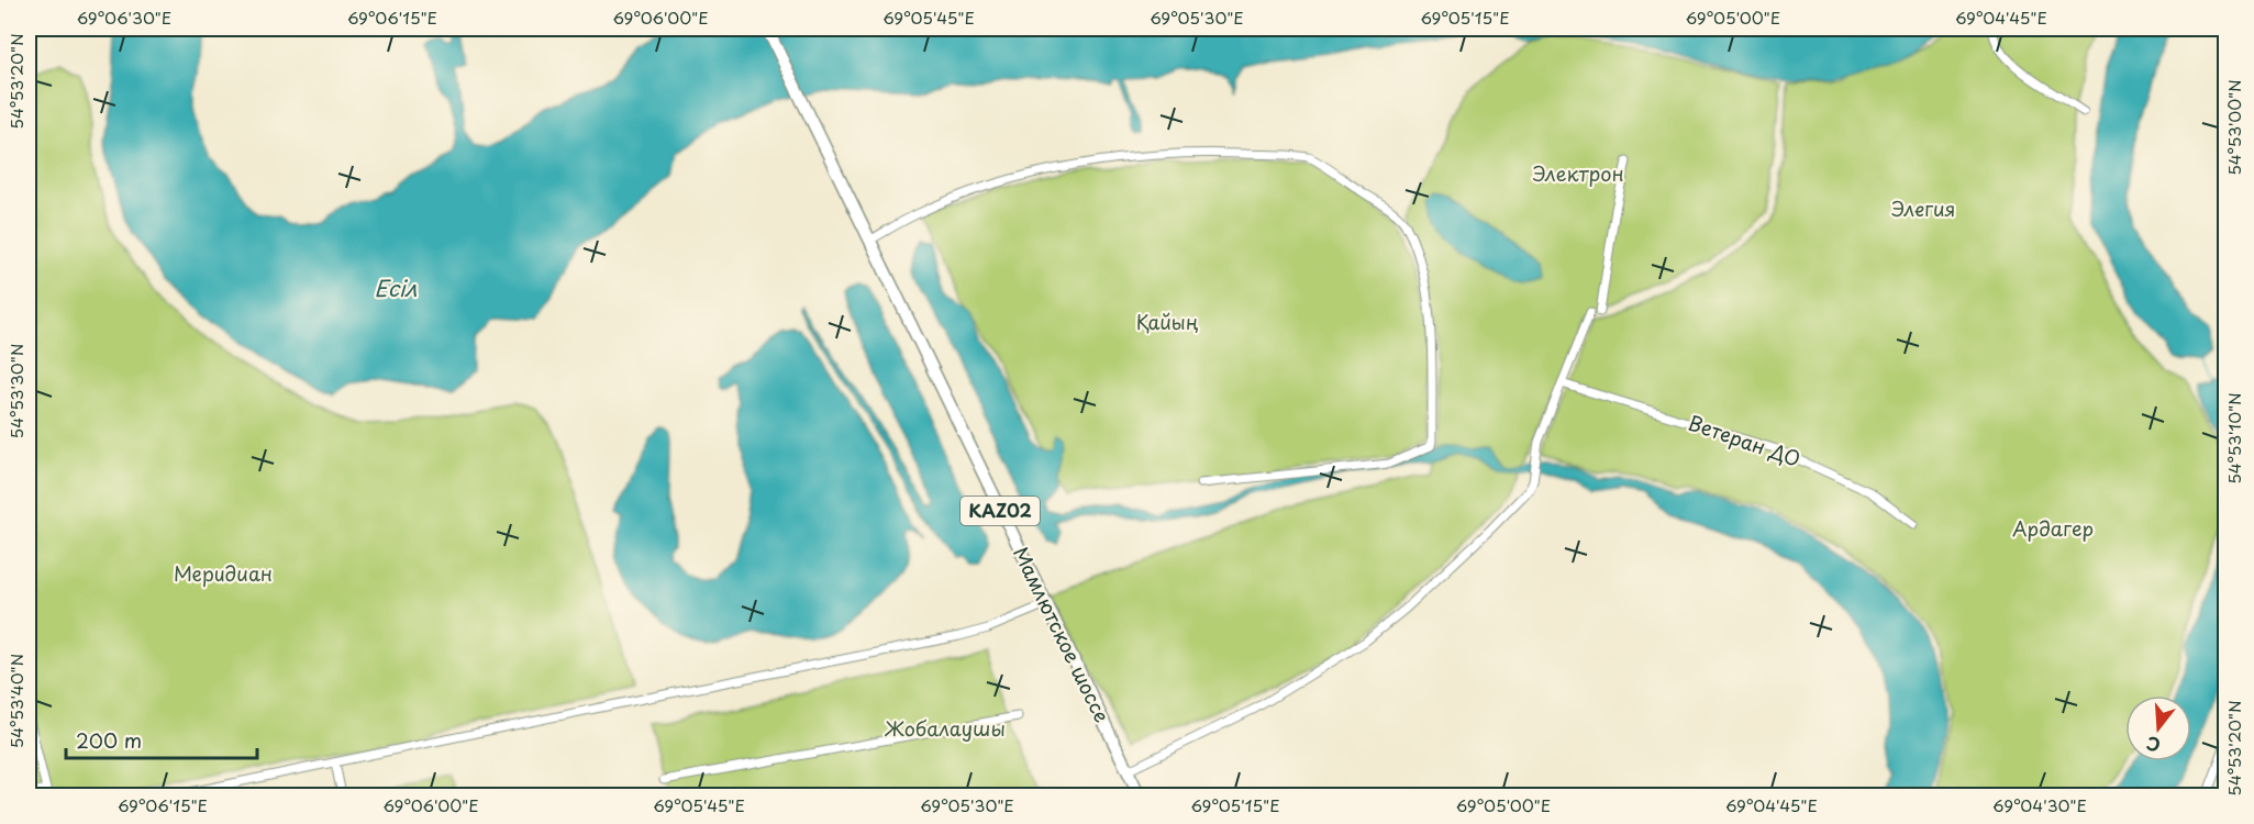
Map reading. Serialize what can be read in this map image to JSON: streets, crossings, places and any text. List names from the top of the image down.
{
  "streets": {
    "highway": ["KAZ02", "Мамлютское шоссе"],
    "street": ["Ветеран ДО"]
  },
  "water": ["Есіл"],
  "parks": [
    "Электрон",
    "Элегия",
    "Қайың",
    "Ардагер",
    "Меридиан",
    "Жобалаушы"
  ],
  "scale_bar": "200 m",
  "north": "bottom",
  "coordinates": [
    "69°06'30\"E",
    "69°06'15\"E",
    "69°06'00\"E",
    "69°05'45\"E",
    "69°05'30\"E",
    "69°05'15\"E",
    "69°05'00\"E",
    "69°04'45\"E",
    "54°53'20\"N",
    "54°53'00\"N",
    "54°53'30\"N",
    "54°53'10\"N",
    "54°53'40\"N",
    "69°04'30\"E"
  ]
}
